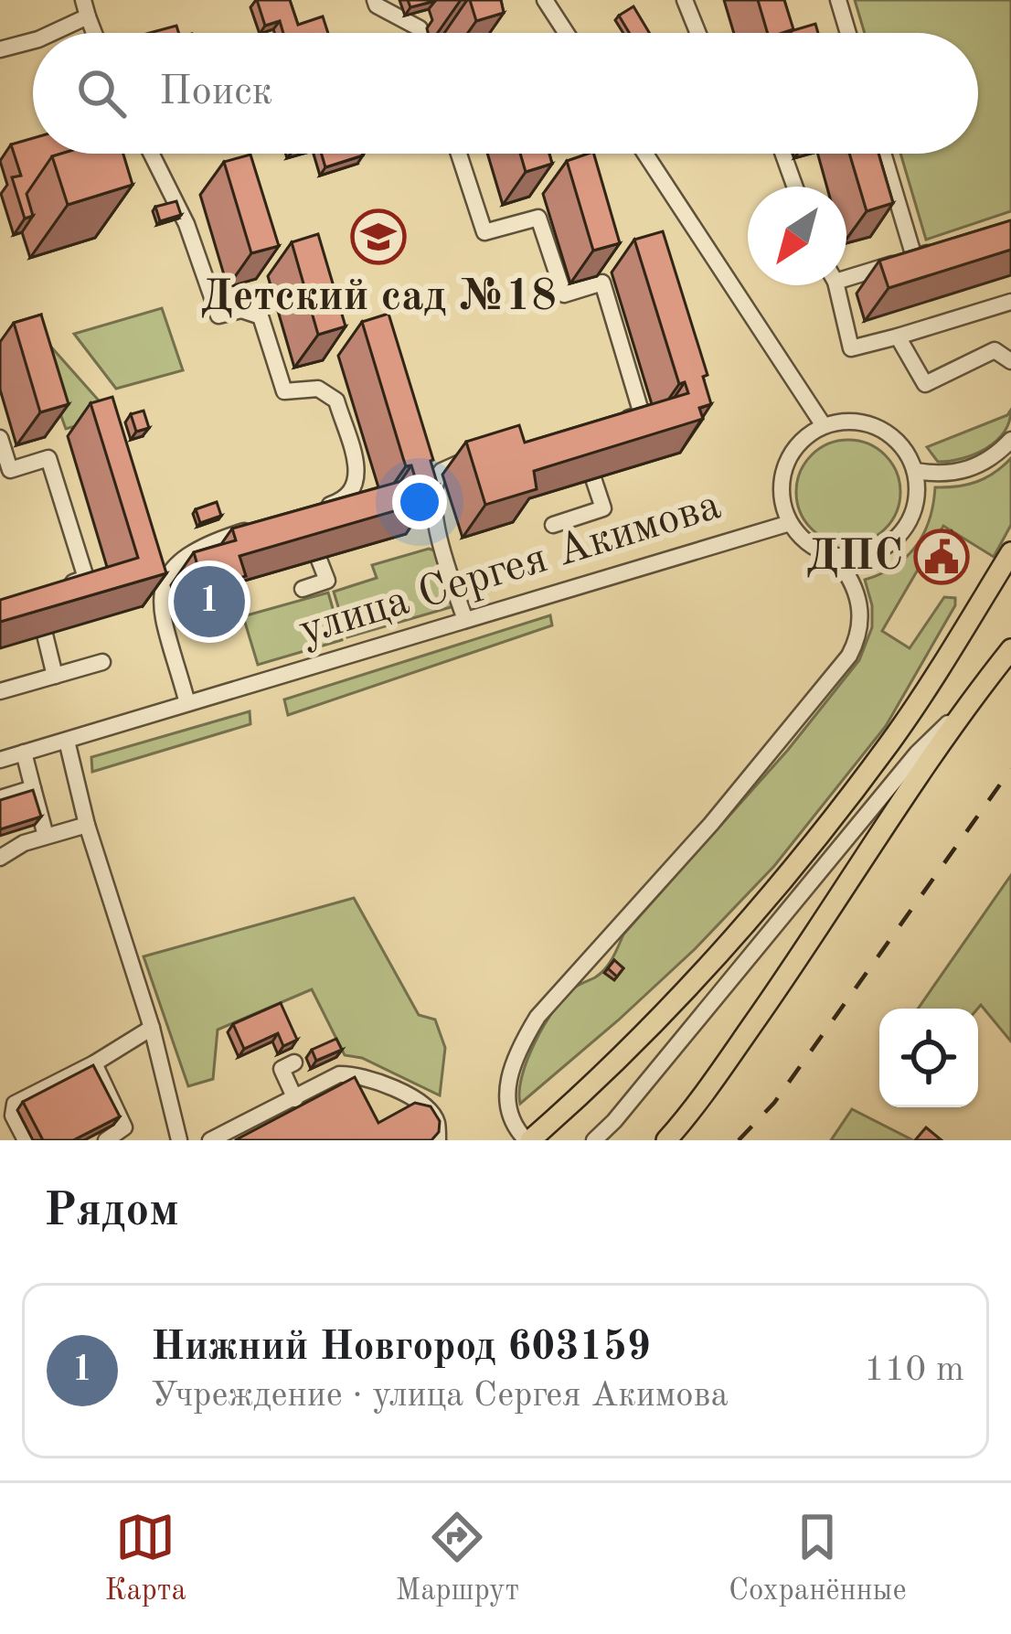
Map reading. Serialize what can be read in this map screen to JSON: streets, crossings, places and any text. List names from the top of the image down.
{
  "streets": {
    "street": ["улица Сергея Акимова"]
  },
  "places": {
    "school or university": ["Детский сад №18"],
    "public building": ["ДПС"]
  },
  "north": "bottom left",
  "page": {
    "search": "Поиск",
    "pins": "1",
    "heading": "Рядом",
    "list": [
      {
        "mark": "1",
        "name": "Нижний Новгород 603159",
        "note": "Учреждение · улица Сергея Акимова",
        "value": "110 m"
      }
    ],
    "nav": ["Карта", "Маршрут", "Сохранённые"]
  }
}
